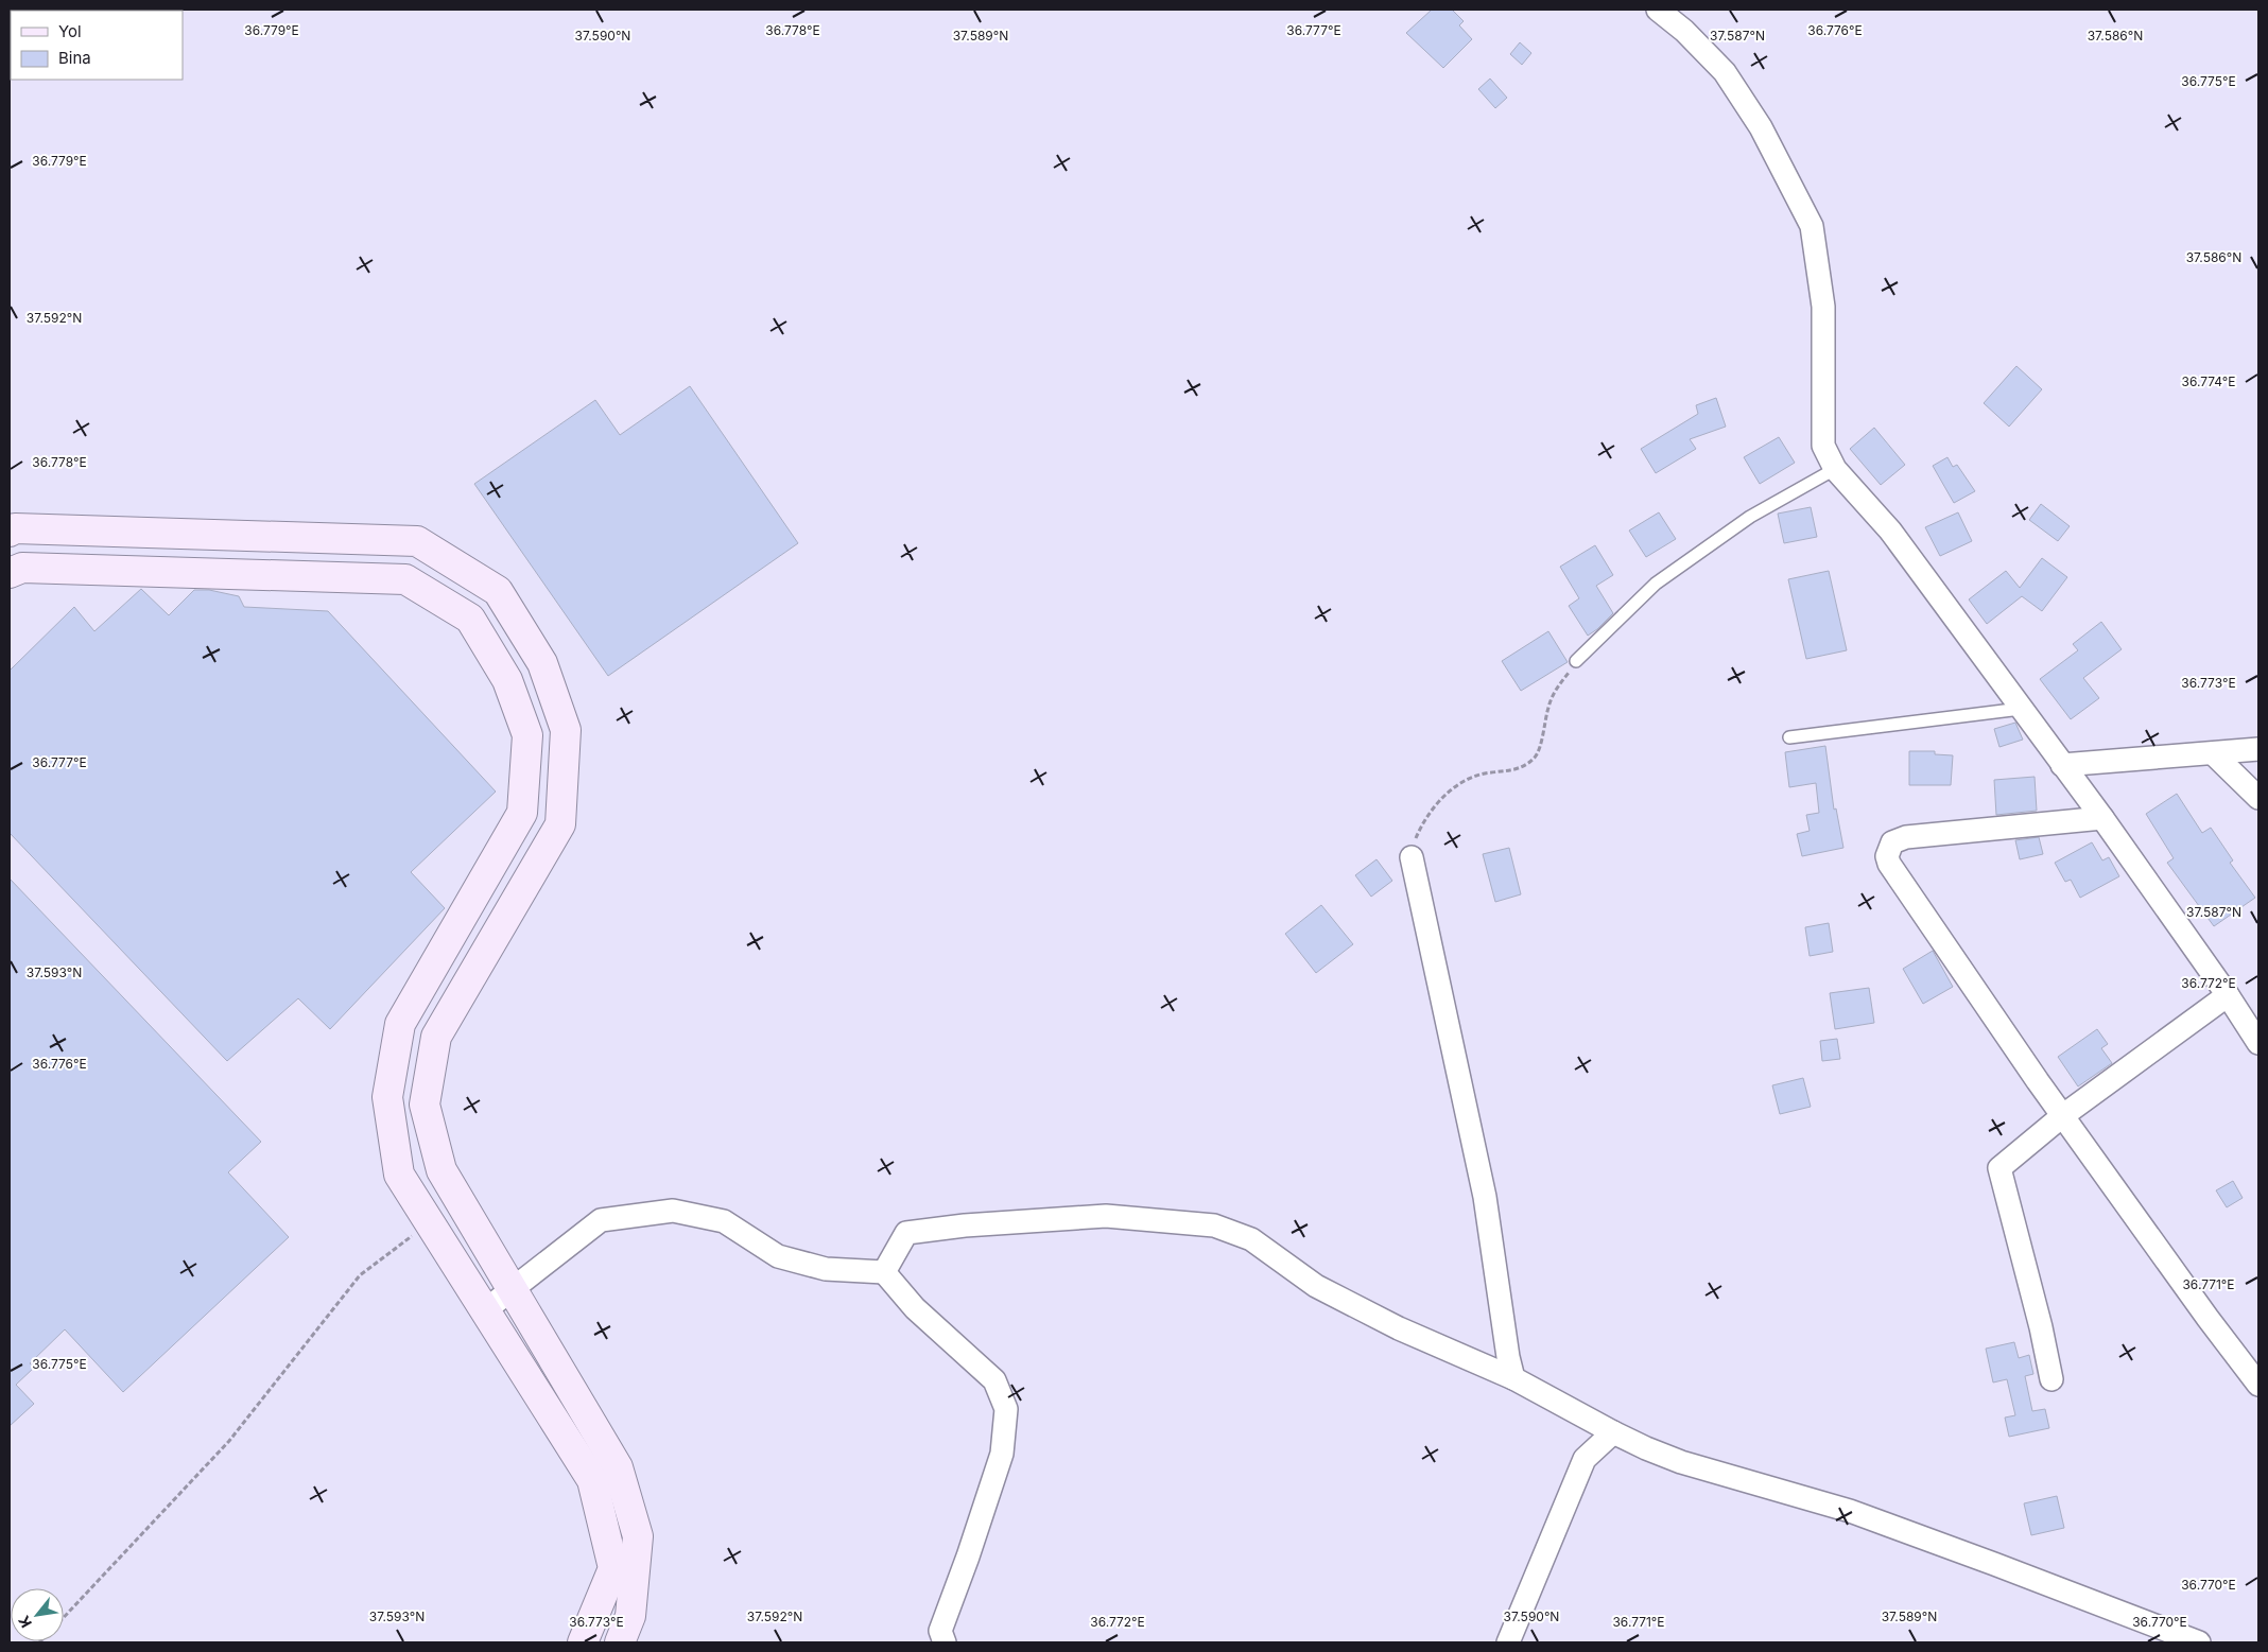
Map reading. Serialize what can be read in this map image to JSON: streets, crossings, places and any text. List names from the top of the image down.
{
  "legend": ["Yol", "Bina"],
  "north": "bottom left",
  "coordinates": [
    "36.779°E",
    "36.778°E",
    "36.777°E",
    "36.776°E",
    "37.587°N",
    "37.590°N",
    "37.589°N",
    "37.586°N",
    "36.775°E",
    "37.592°N",
    "36.774°E",
    "36.773°E",
    "37.593°N",
    "36.772°E",
    "36.771°E",
    "36.770°E"
  ]
}
